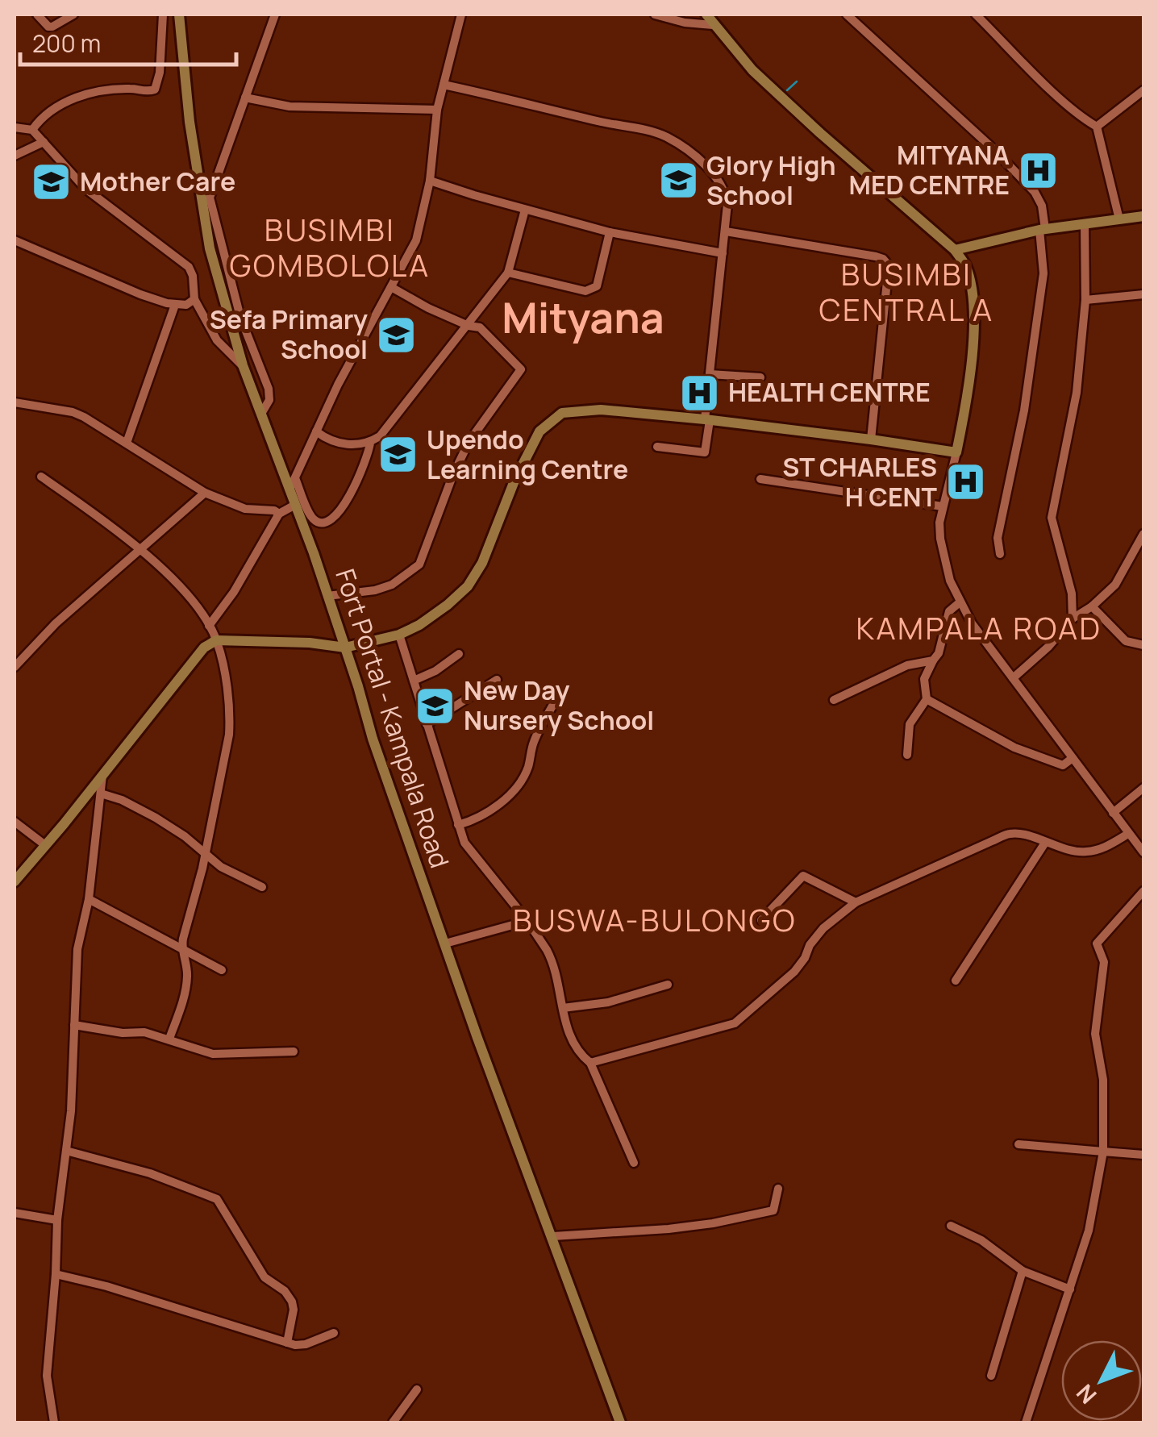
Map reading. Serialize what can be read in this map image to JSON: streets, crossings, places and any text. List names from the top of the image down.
{
  "streets": {
    "main road": ["Fort Portal - Kampala Road"]
  },
  "districts": [
    "BUSIMBI GOMBOLOLA",
    "BUSIMBI CENTRAL A",
    "Mityana",
    "KAMPALA ROAD",
    "BUSWA-BULONGO"
  ],
  "places": {
    "hospital": ["MITYANA MED CENTRE", "HEALTH CENTRE", "ST CHARLES H CENT"],
    "school or university": [
      "Glory High School",
      "Mother Care",
      "Sefa Primary School",
      "Upendo Learning Centre",
      "New Day Nursery School"
    ]
  },
  "scale_bar": "200 m",
  "north": "bottom left"
}
